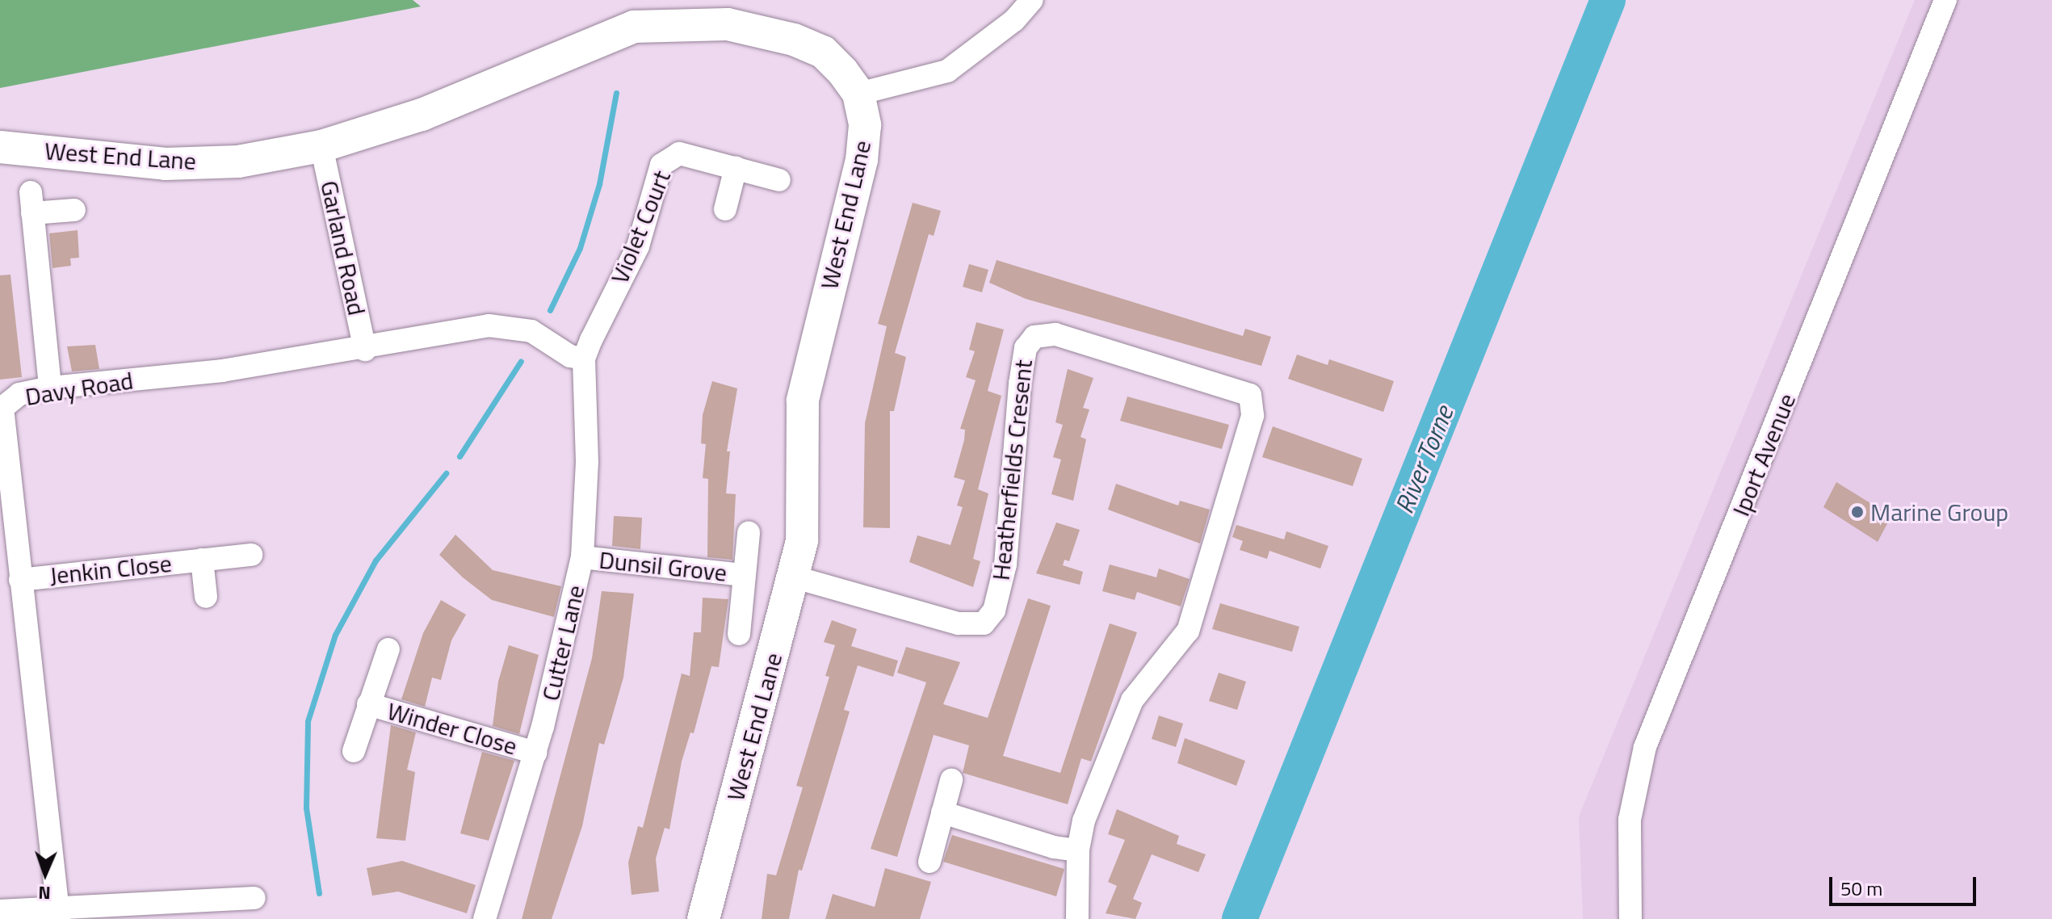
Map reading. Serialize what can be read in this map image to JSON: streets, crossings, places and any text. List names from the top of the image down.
{
  "streets": {
    "street": [
      "West End Lane",
      "Violet Court",
      "Garland Road",
      "Davy Road",
      "Iport Avenue",
      "Heatherfields Cresent",
      "Dunsil Grove",
      "Jenkin Close",
      "Cutter Lane",
      "Winder Close"
    ]
  },
  "crossings": [
    ["West End Lane", "Garland Road"],
    ["West End Lane", "Heatherfields Cresent"],
    ["Violet Court", "Davy Road"],
    ["Violet Court", "Cutter Lane"],
    ["Garland Road", "Davy Road"],
    ["Davy Road", "Jenkin Close"],
    ["Davy Road", "Cutter Lane"],
    ["Dunsil Grove", "Cutter Lane"],
    ["Cutter Lane", "Winder Close"]
  ],
  "water": ["River Torne"],
  "places": ["Marine Group"],
  "scale_bar": "50 m",
  "north": "bottom"
}
